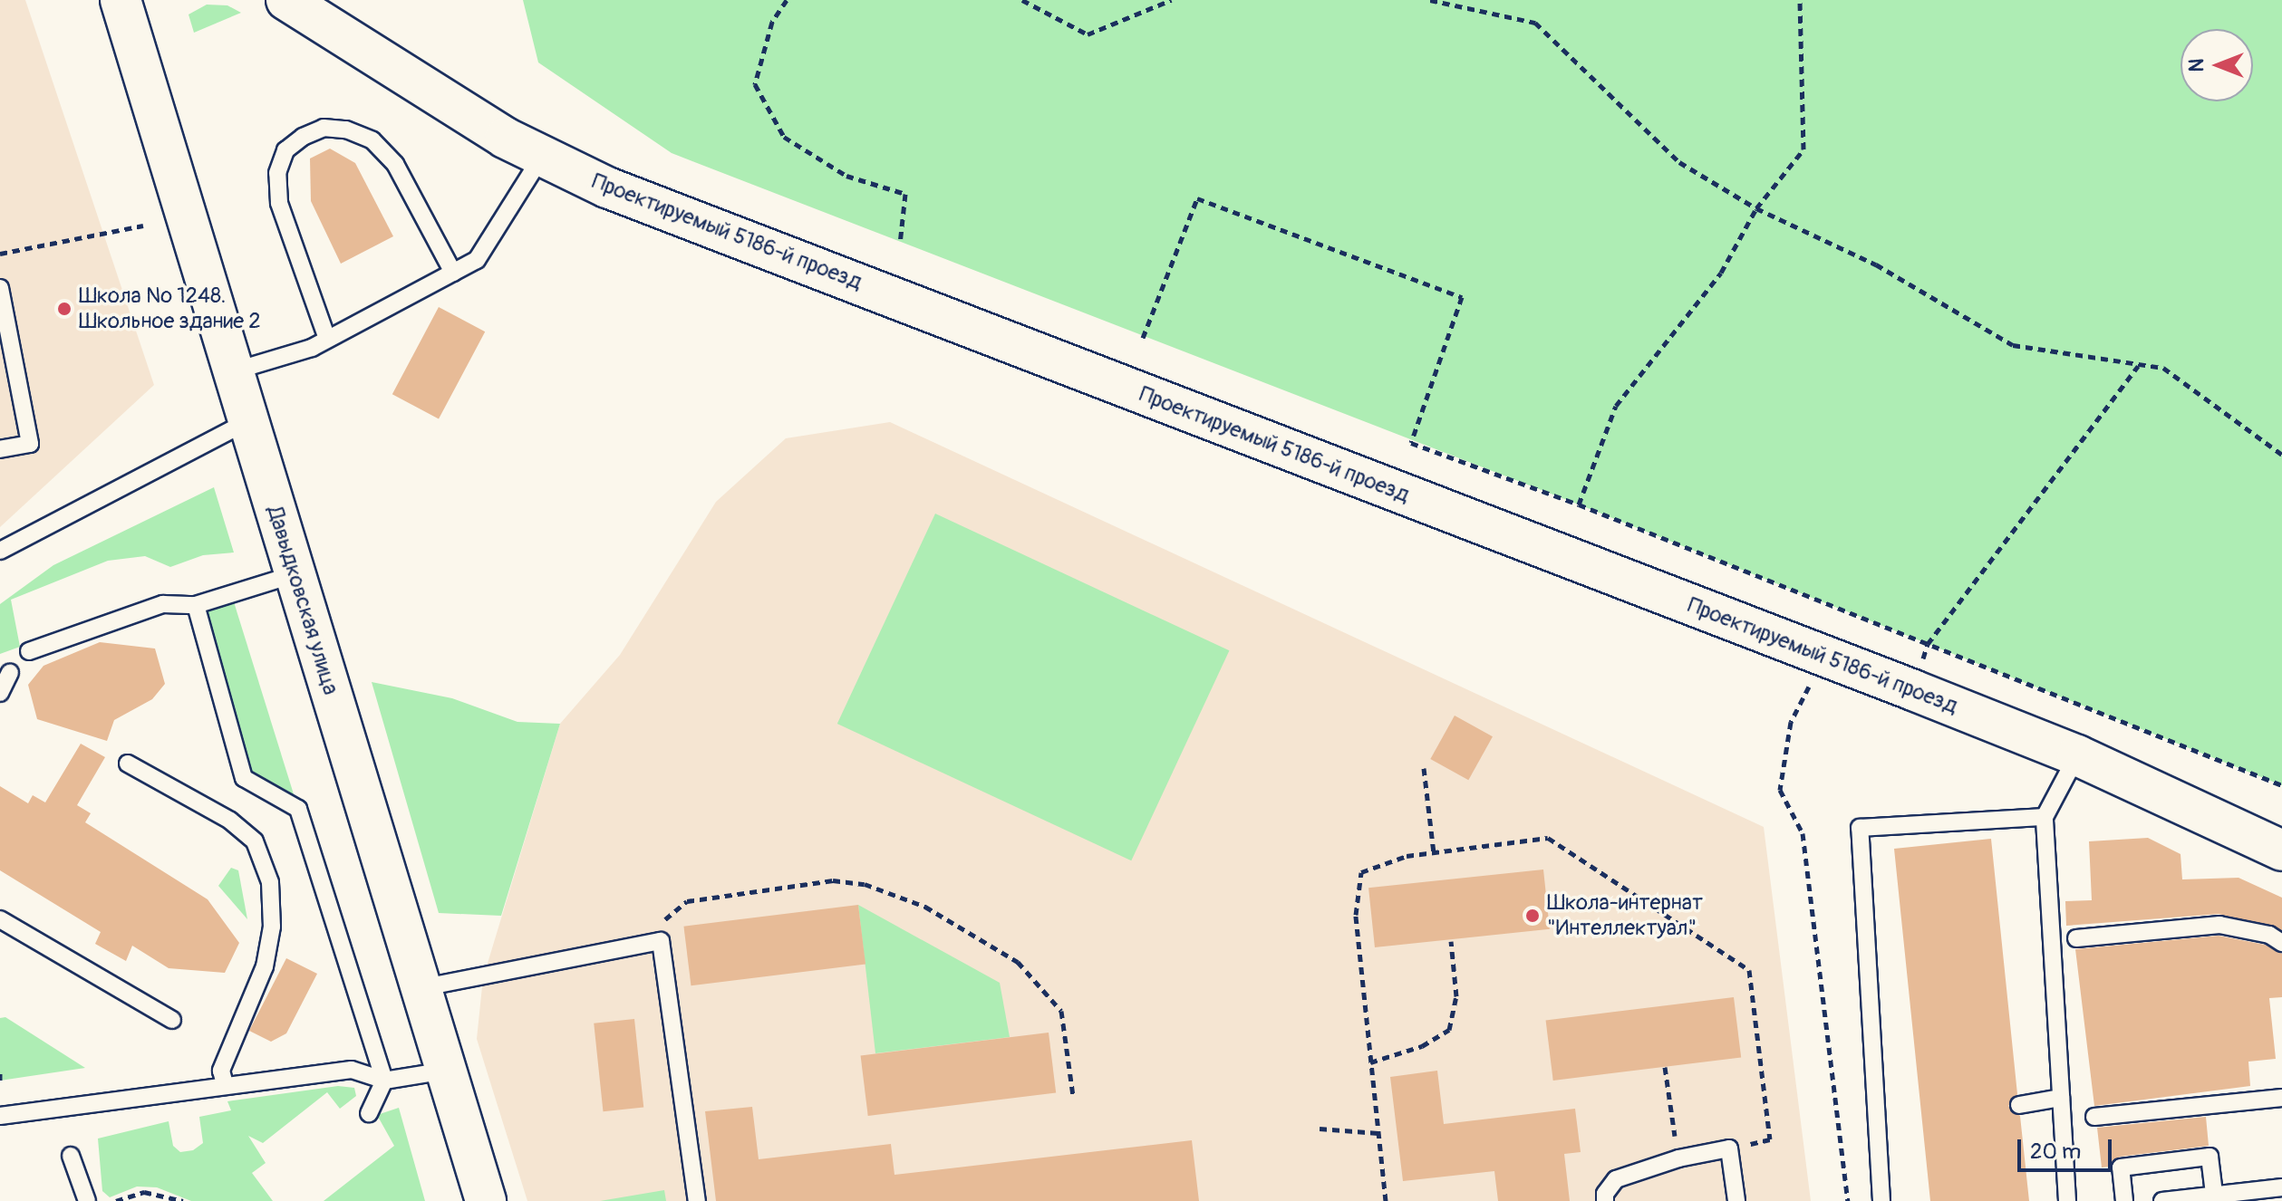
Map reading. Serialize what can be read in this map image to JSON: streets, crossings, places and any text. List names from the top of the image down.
{
  "streets": {
    "street": ["Проектируемый 5186-й проезд", "Давыдковская улица"]
  },
  "places": ["Школа № 1248. Школьное здание 2", "Школа-интернат \"Интеллектуал\""],
  "scale_bar": "20 m",
  "north": "left"
}
